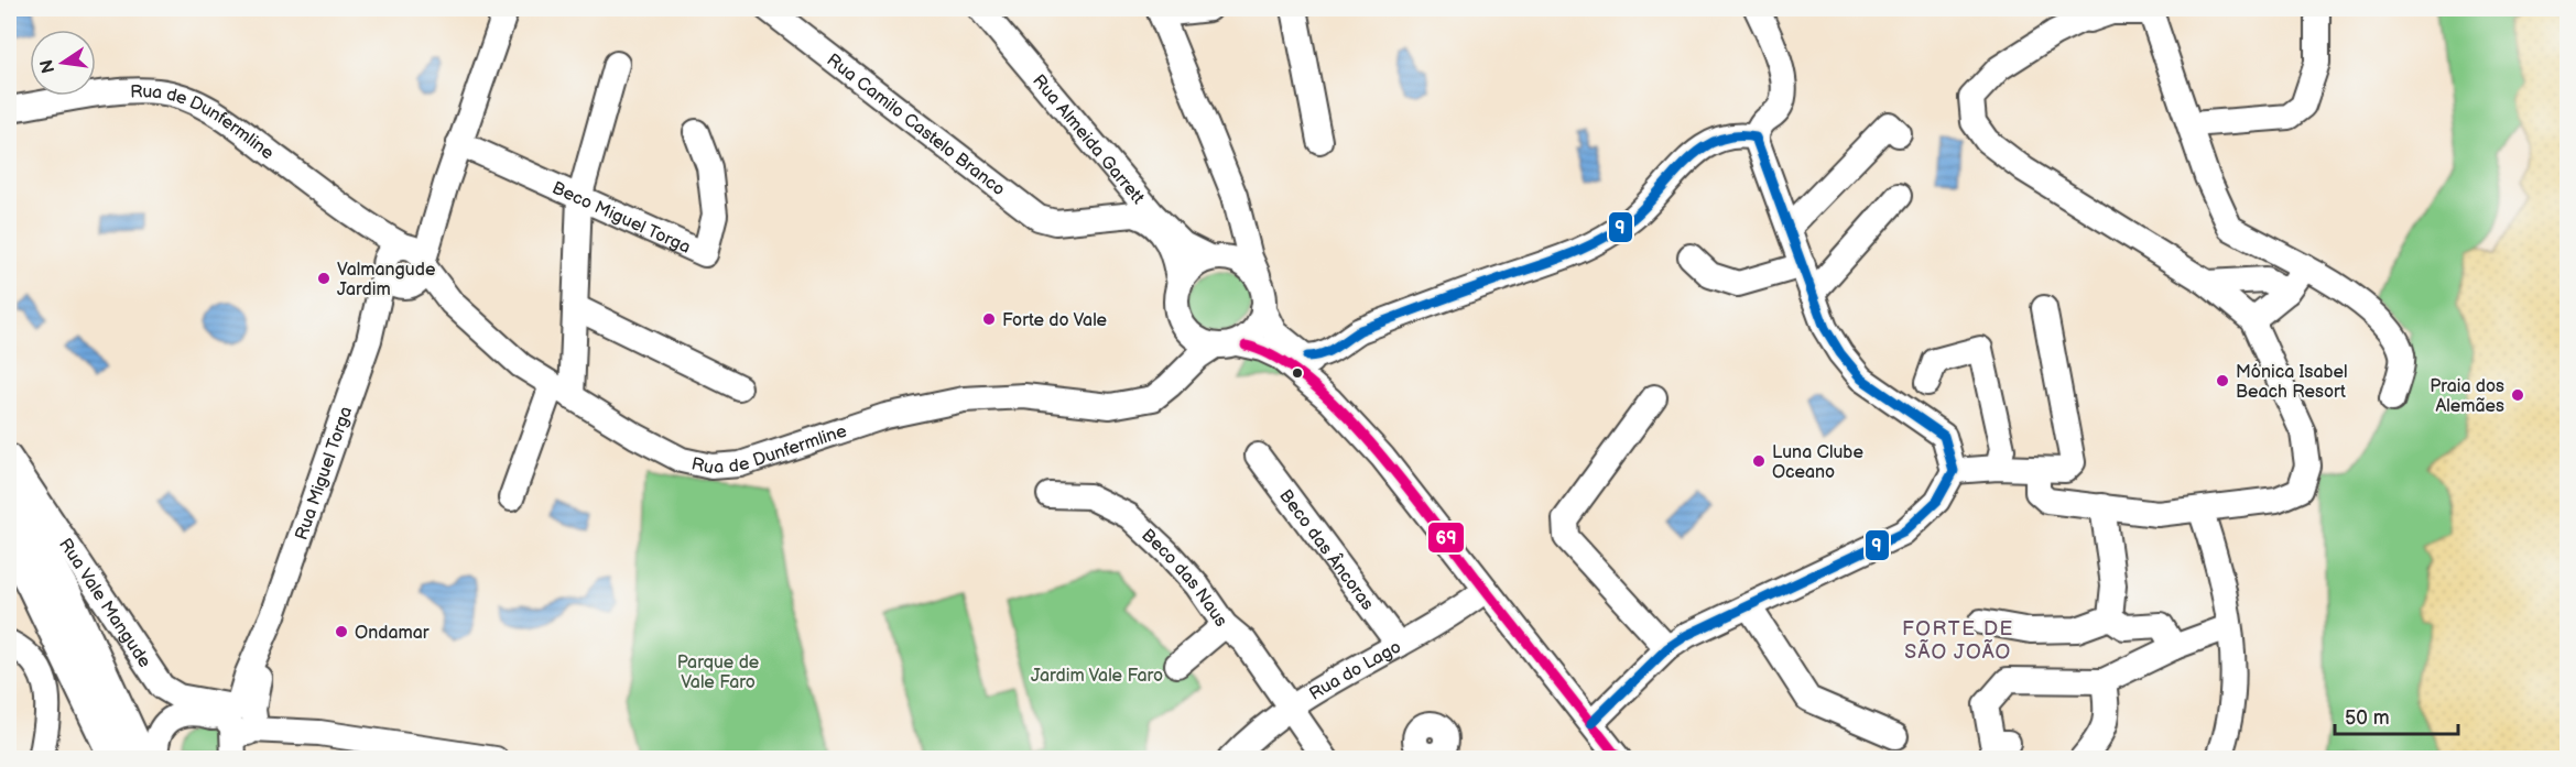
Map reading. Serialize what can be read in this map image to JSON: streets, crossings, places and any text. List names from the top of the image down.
{
  "streets": {
    "street": [
      "Rua Camilo Castelo Branco",
      "Rua de Dunfermline",
      "Rua Almeida Garrett",
      "Beco Miguel Torga",
      "Rua Miguel Torga",
      "Beco das Âncoras",
      "Beco das Naus",
      "Rua Vale Mangude",
      "Rua do Lago"
    ]
  },
  "crossings": [
    ["Rua Camilo Castelo Branco", "Rua Almeida Garrett"],
    ["Rua de Dunfermline", "Rua Almeida Garrett"],
    ["Rua de Dunfermline", "Rua Miguel Torga"],
    ["Beco Miguel Torga", "Rua Miguel Torga"],
    ["Rua Miguel Torga", "Rua Vale Mangude"],
    ["Beco das Âncoras", "Rua do Lago"],
    ["Beco das Naus", "Rua do Lago"]
  ],
  "districts": ["FORTE DE SÃO JOÃO"],
  "parks": ["Parque de Vale Faro", "Jardim Vale Faro"],
  "places": [
    "Valmangude Jardim",
    "Forte do Vale",
    "Mónica Isabel Beach Resort",
    "Praia dos Alemães",
    "Luna Clube Oceano",
    "Ondamar"
  ],
  "lines": ["transit line 9", "transit line 69"],
  "scale_bar": "50 m",
  "north": "left"
}
